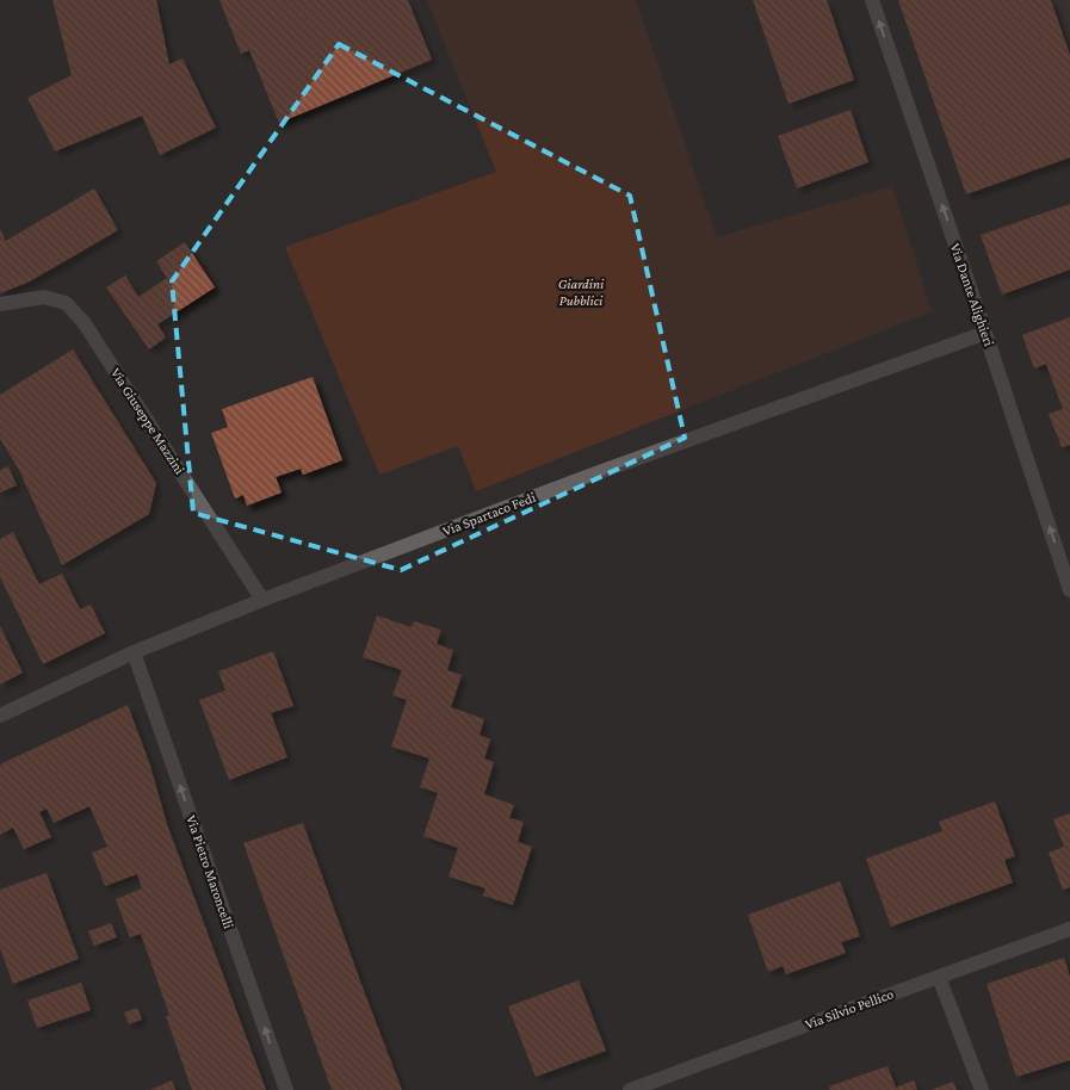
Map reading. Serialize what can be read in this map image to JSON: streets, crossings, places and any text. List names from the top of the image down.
{
  "streets": {
    "street": [
      "Via Dante Alighieri",
      "Via Giuseppe Mazzini",
      "Via Spartaco Fedi",
      "Via Pietro Maroncelli",
      "Via Silvio Pellico"
    ]
  },
  "crossings": [
    ["Via Dante Alighieri", "Via Spartaco Fedi"],
    ["Via Giuseppe Mazzini", "Via Spartaco Fedi"],
    ["Via Spartaco Fedi", "Via Pietro Maroncelli"]
  ],
  "one_way": ["Via Dante Alighieri", "Via Pietro Maroncelli"],
  "parks": ["Giardini Pubblici"]
}
